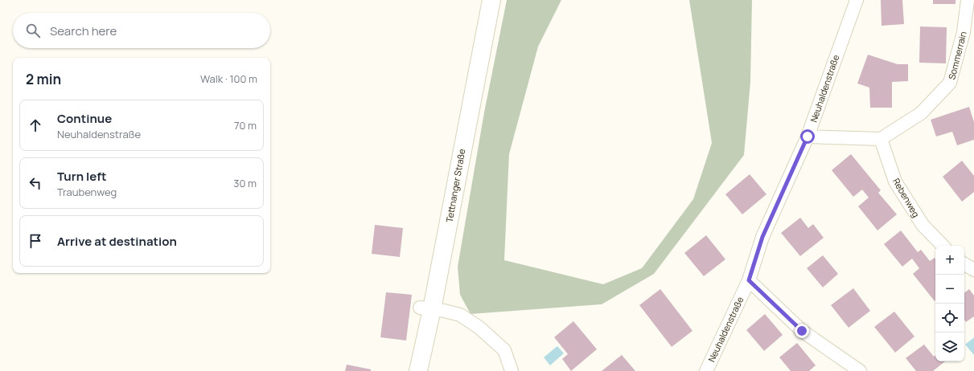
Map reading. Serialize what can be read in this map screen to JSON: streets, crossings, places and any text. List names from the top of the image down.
{
  "streets": {
    "street": [
      "Sommerrain",
      "Neuhaldenstraße",
      "Tettnanger Straße",
      "Rebenweg"
    ]
  },
  "crossings": [
    ["Sommerrain", "Rebenweg"]
  ],
  "page": {
    "search": "Search here",
    "heading": ["2 min", "Walk · 100 m"],
    "list": [
      ["Continue", "Neuhaldenstraße", "70 m"],
      ["Turn left", "Traubenweg", "30 m"],
      "Arrive at destination"
    ],
    "map_buttons": ["+", "−"]
  }
}
